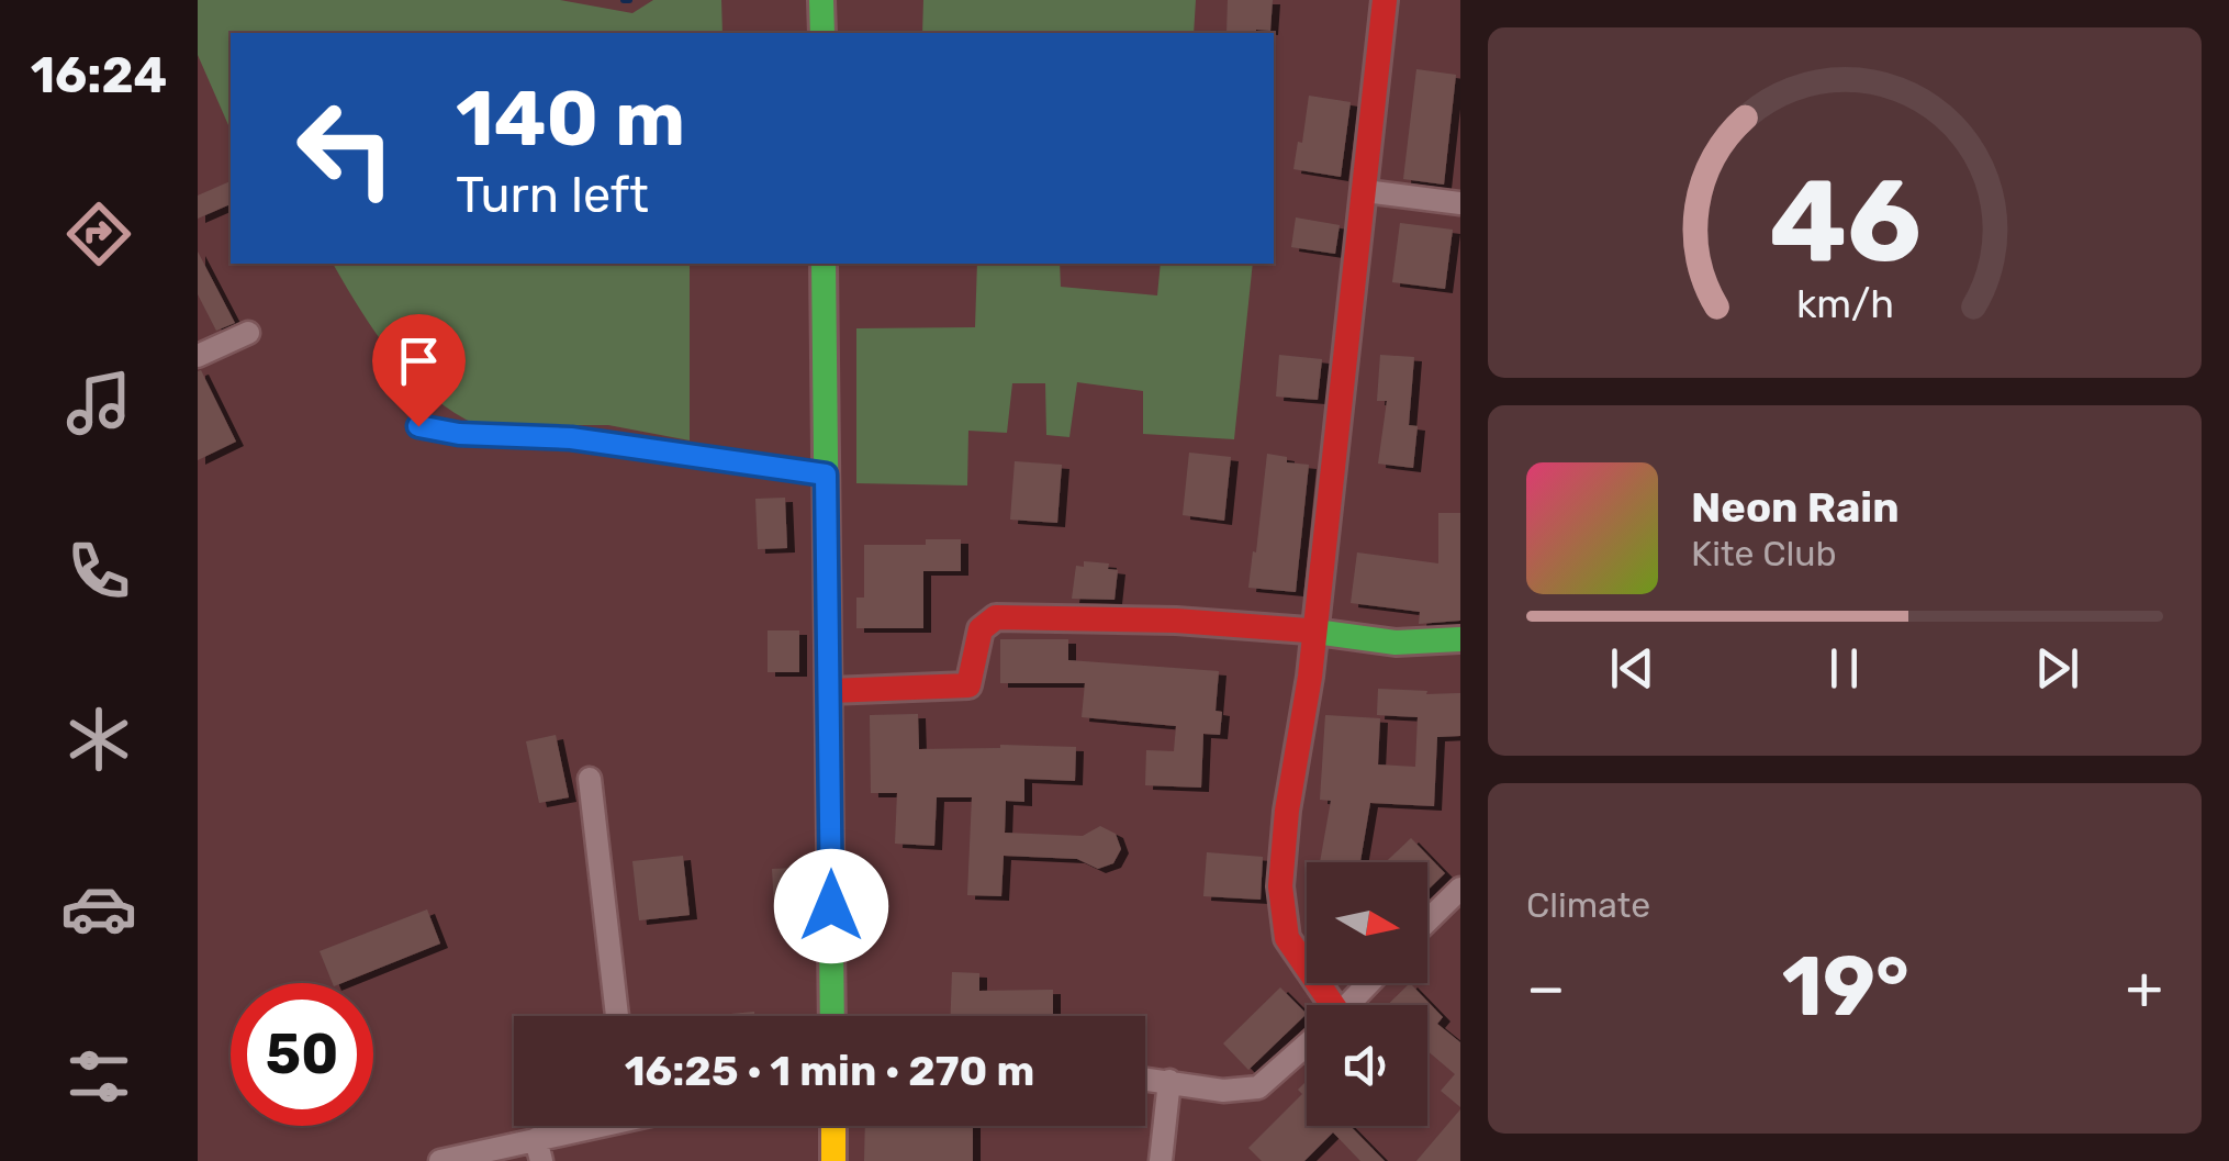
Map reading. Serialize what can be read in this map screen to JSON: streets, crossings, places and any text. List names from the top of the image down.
{
  "north": "right",
  "page": {
    "tabs": "16:24",
    "turn": ["140 m", "Turn left"],
    "song": ["Neon Rain", "Kite Club"],
    "tile": "Climate",
    "heat": ["−", "19°", "+"],
    "limit": "50",
    "trip": "16:25 · 1 min · 270 m",
    "gauge": ["46", "km/h"]
  }
}
